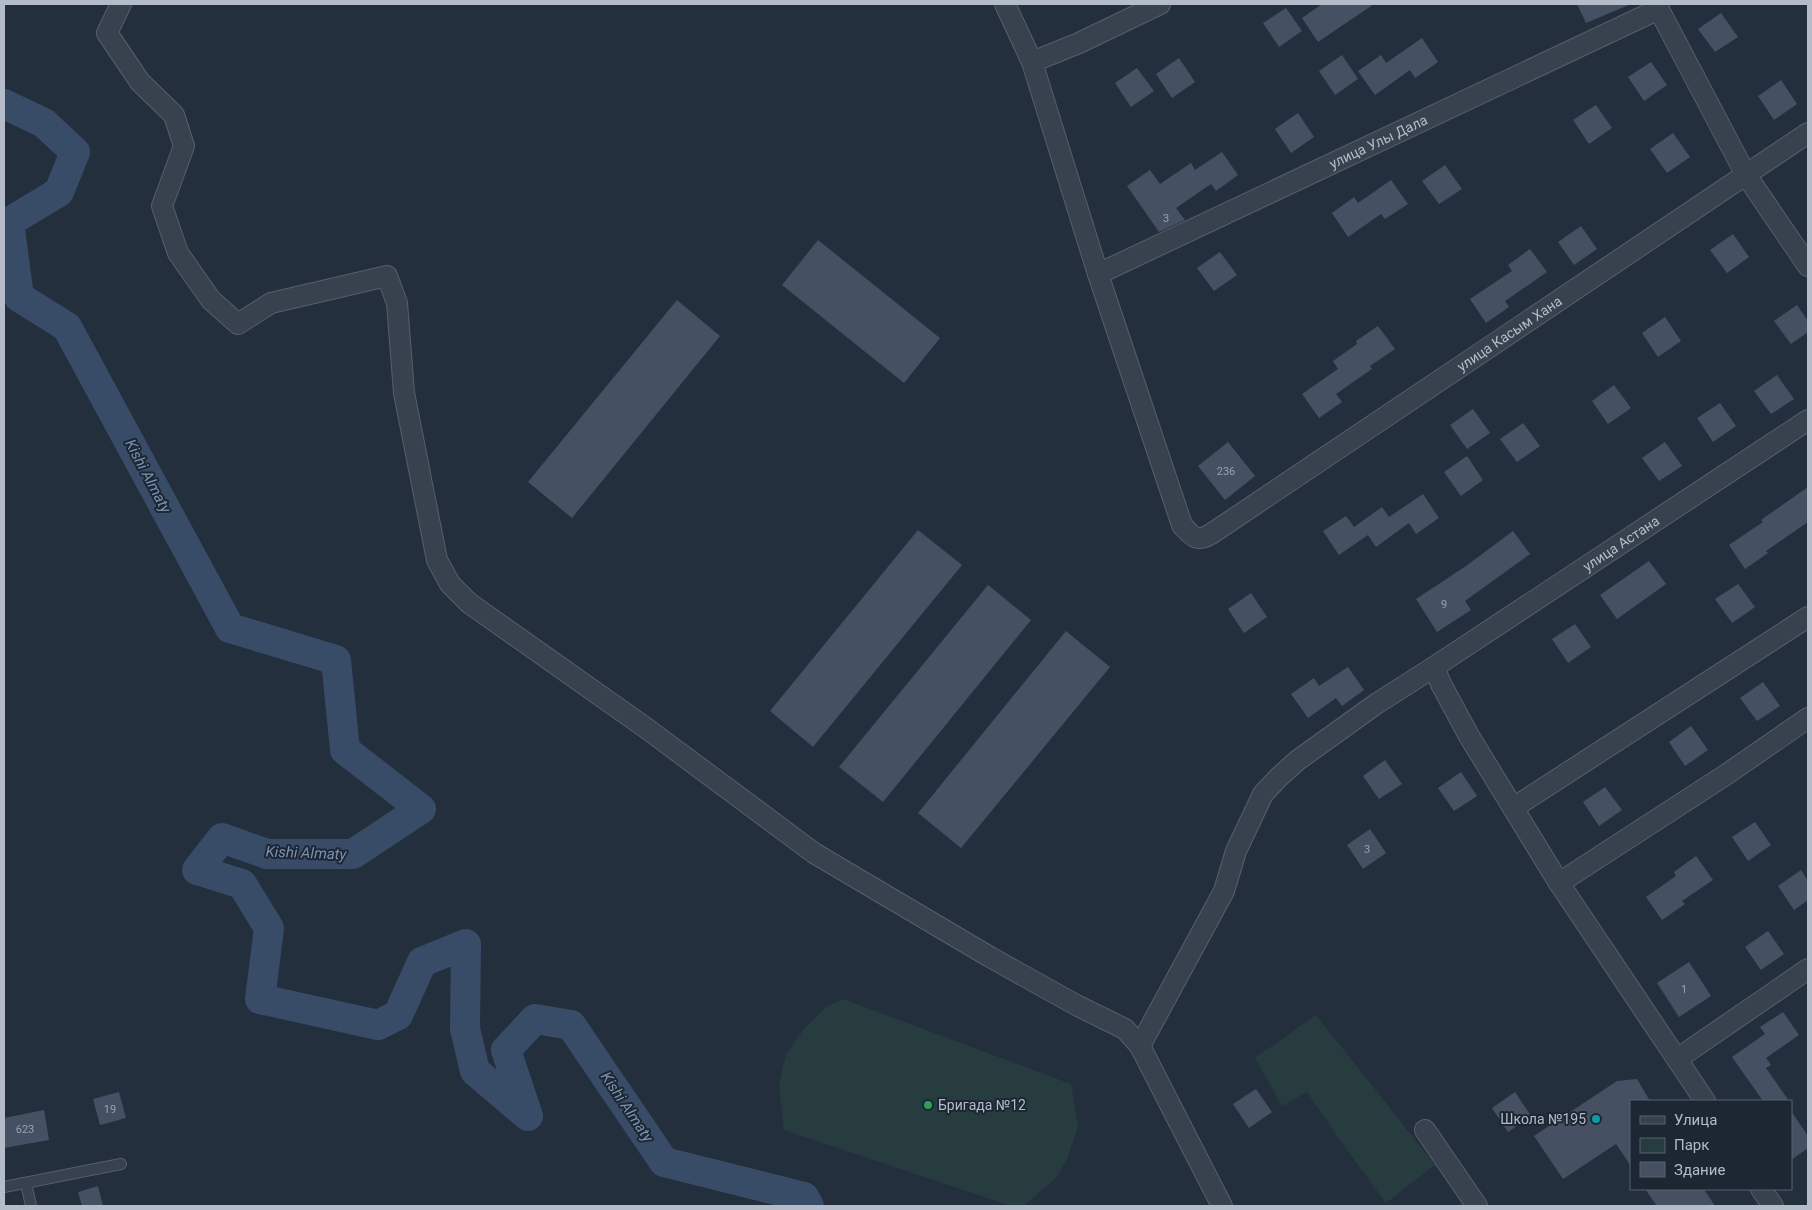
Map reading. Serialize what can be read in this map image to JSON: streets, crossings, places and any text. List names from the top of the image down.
{
  "streets": {
    "street": ["улица Улы Дала", "улица Касым Хана", "улица Астана"]
  },
  "crossings": [
    ["улица Улы Дала", "улица Касым Хана"]
  ],
  "water": ["Kіshі Almaty"],
  "places": ["Бригада №12", "Школа №195"],
  "house_numbers": [
    "3",
    "236",
    "9",
    "3",
    "1",
    "19",
    "623"
  ],
  "legend": ["Улица", "Парк", "Здание"]
}
